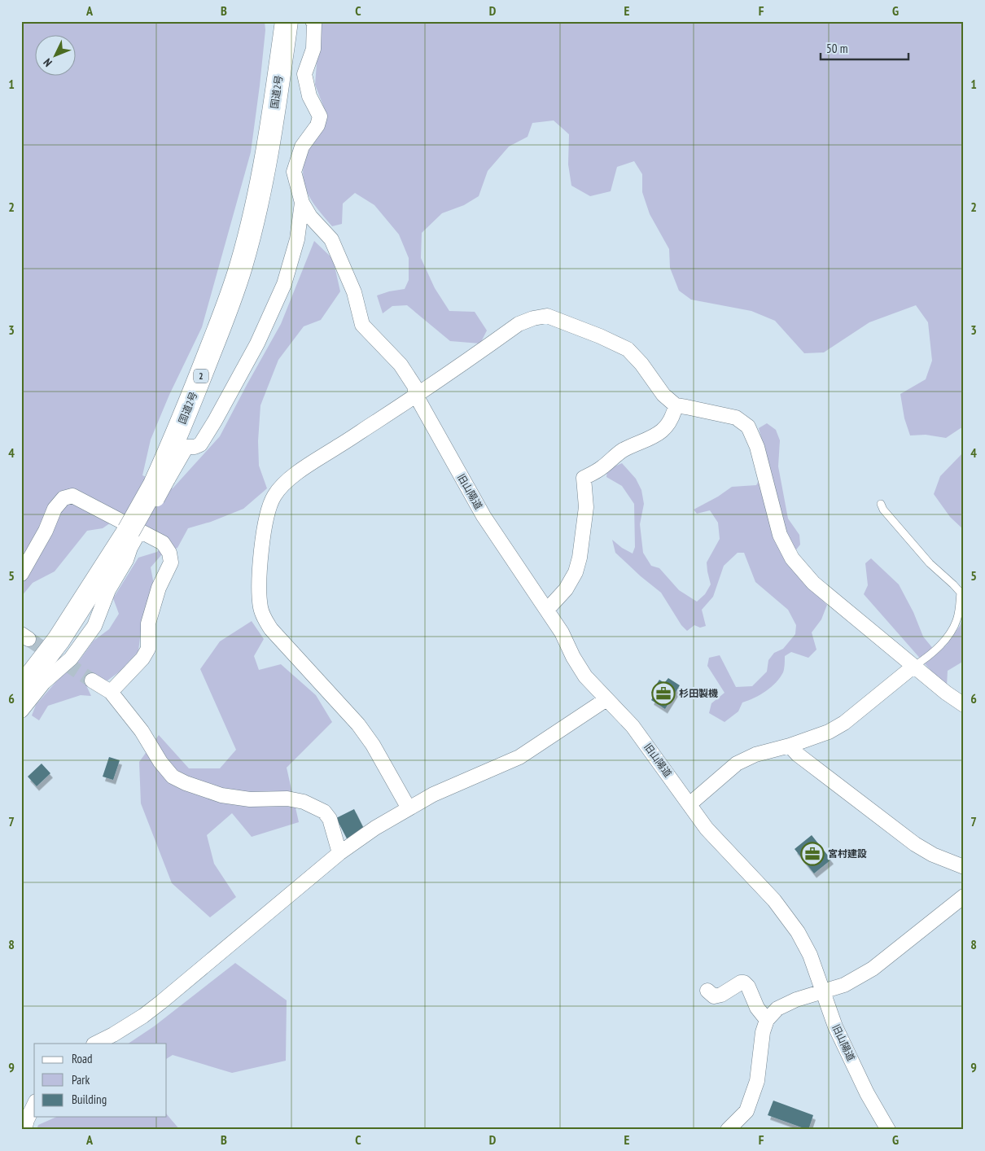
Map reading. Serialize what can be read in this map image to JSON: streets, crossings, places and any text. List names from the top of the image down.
{
  "streets": {
    "highway": ["国道2号", "2"],
    "street": ["旧山陽道"]
  },
  "places": {
    "office": ["杉田製機", "宮村建設"]
  },
  "legend": ["Road", "Park", "Building"],
  "scale_bar": "50 m",
  "north": "bottom left",
  "grid": {
    "columns": [
      "A",
      "B",
      "C",
      "D",
      "E",
      "F",
      "G"
    ],
    "rows": [
      "1",
      "2",
      "3",
      "4",
      "5",
      "6",
      "7",
      "8",
      "9"
    ]
  }
}
